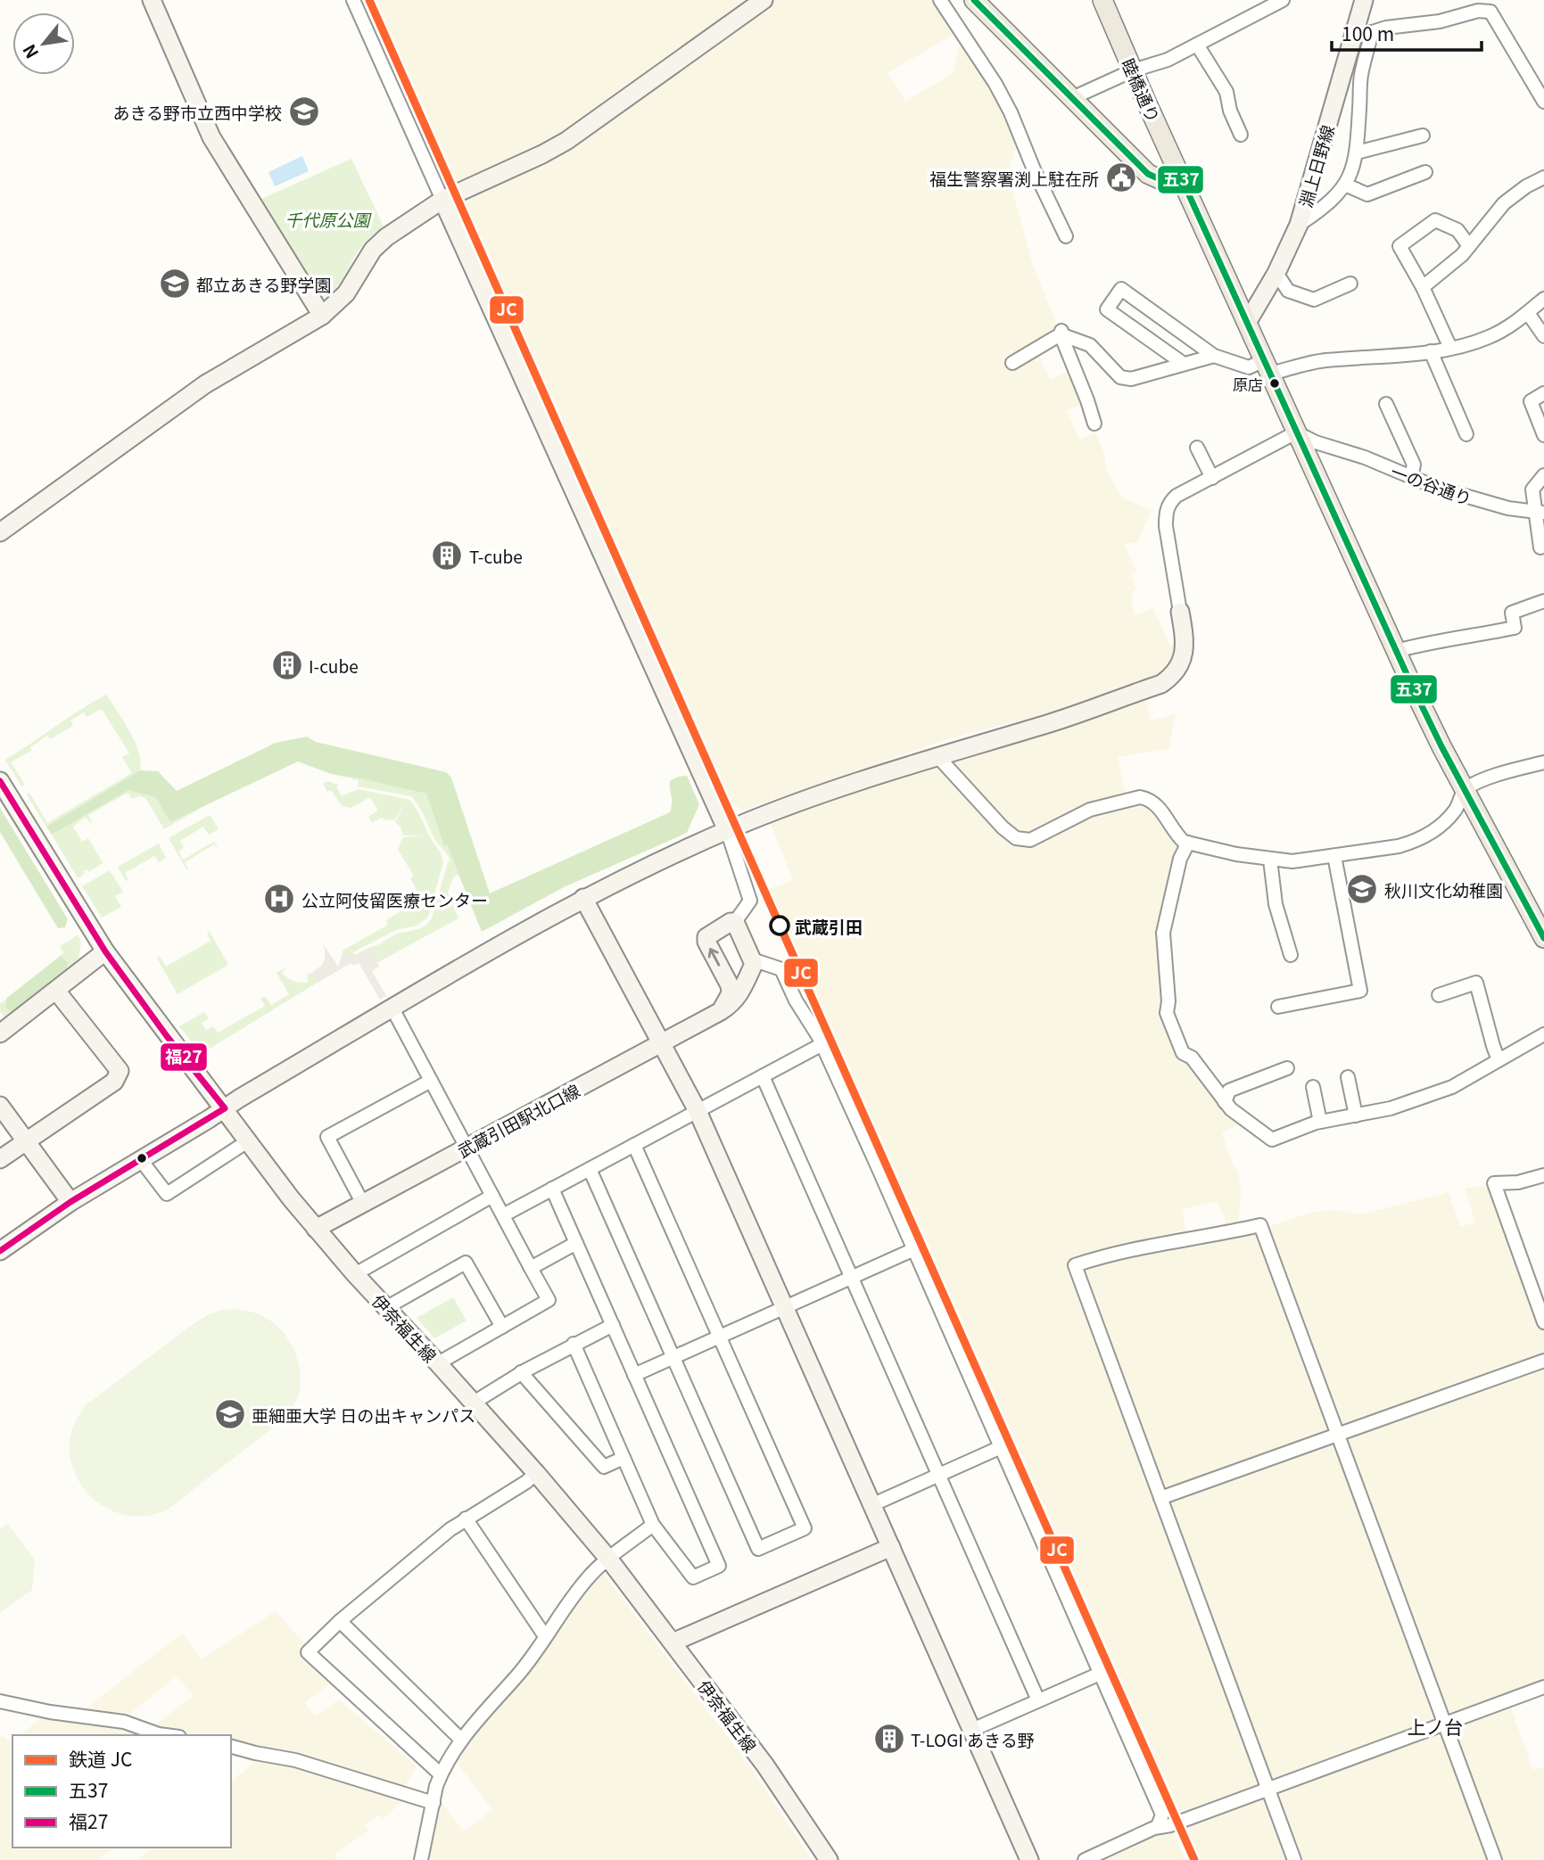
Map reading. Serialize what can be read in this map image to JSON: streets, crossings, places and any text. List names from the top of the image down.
{
  "streets": {
    "main road": ["睦橋通り"],
    "street": [
      "淵上日野線",
      "一の谷通り",
      "武蔵引田駅北口線",
      "伊奈福生線"
    ]
  },
  "crossings": [
    ["睦橋通り", "淵上日野線"],
    ["睦橋通り", "一の谷通り"],
    ["武蔵引田駅北口線", "伊奈福生線"]
  ],
  "districts": ["上ノ台"],
  "parks": ["千代原公園"],
  "places": {
    "school or university": [
      "あきる野市立西中学校",
      "都立あきる野学園",
      "秋川文化幼稚園",
      "亜細亜大学 日の出キャンパス"
    ],
    "public building": ["福生警察署渕上駐在所"],
    "other": ["原店", "武蔵引田"],
    "building": ["T-cube", "I-cube", "T-LOGI あきる野"],
    "hospital": ["公立阿伎留医療センター"]
  },
  "lines": ["rail line JC", "transit line 五37", "transit line 福27"],
  "legend": ["鉄道 JC", "五37", "福27"],
  "scale_bar": "100 m",
  "north": "bottom left"
}
